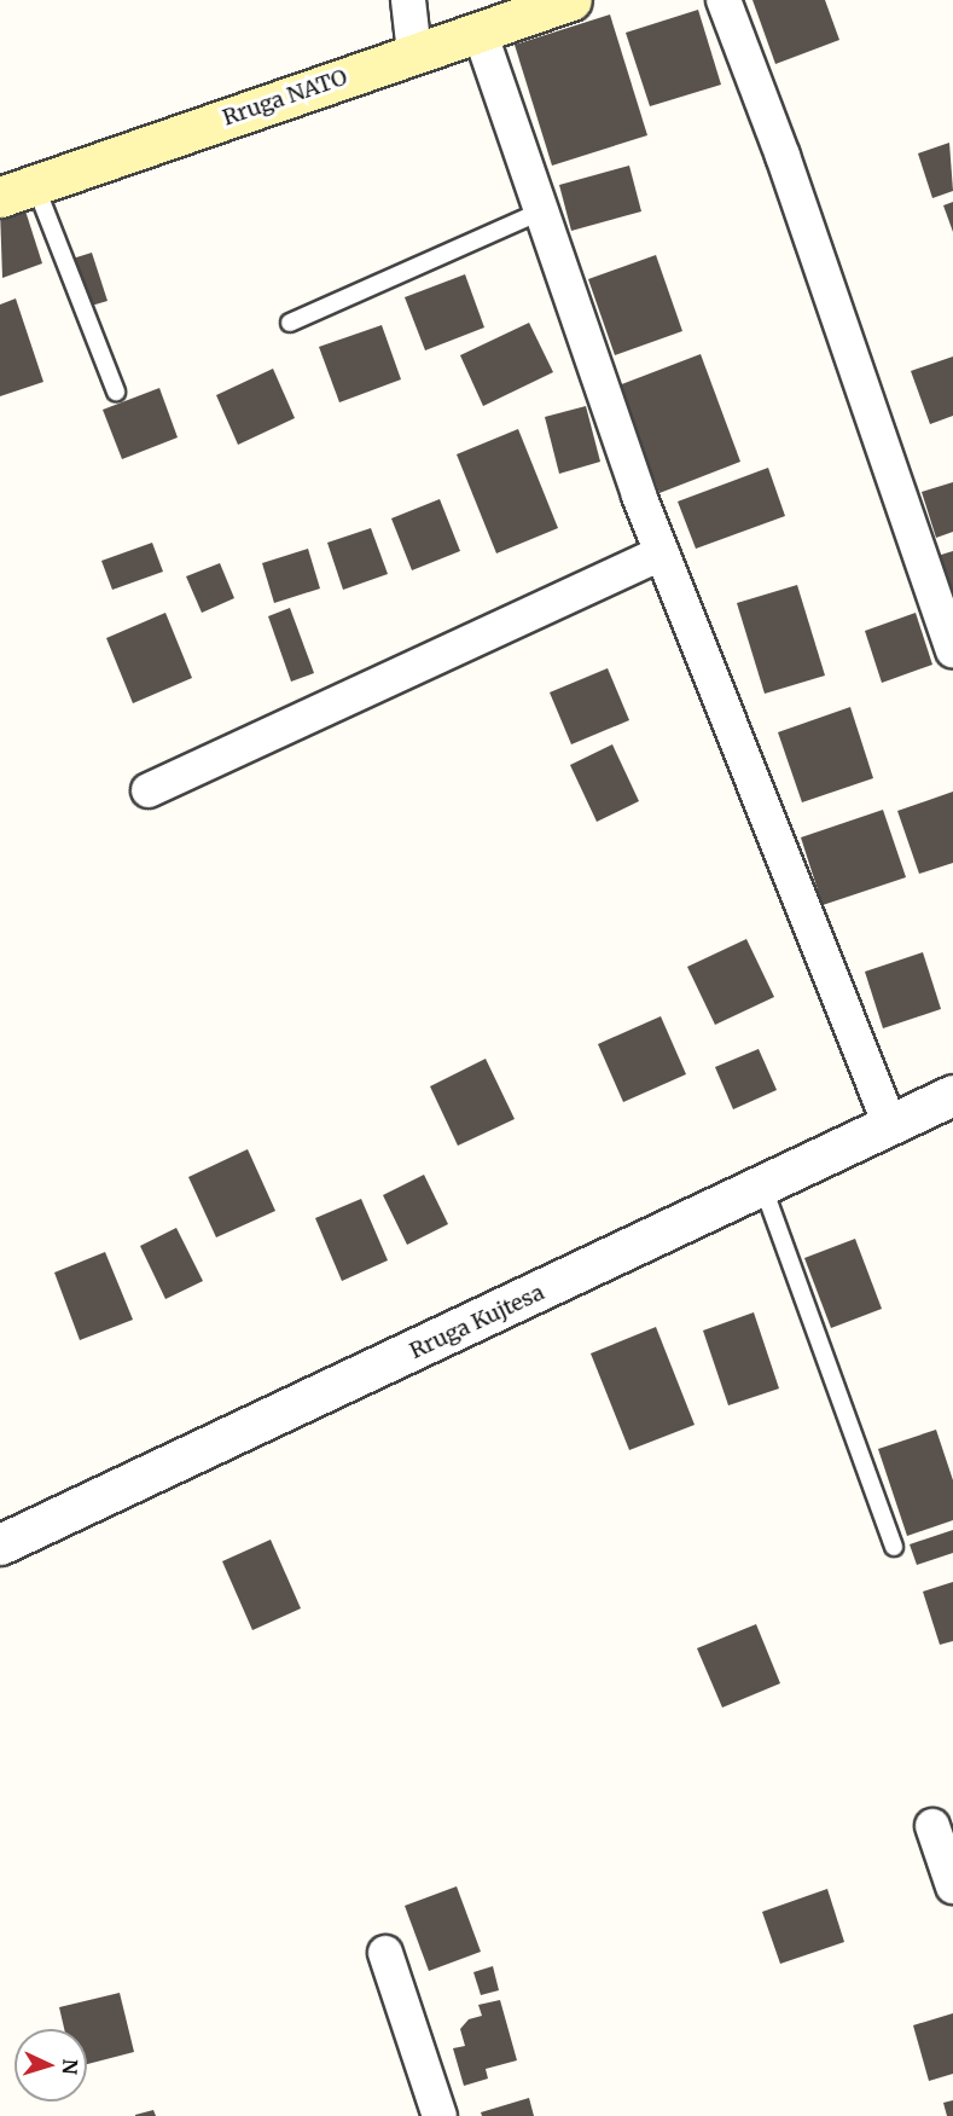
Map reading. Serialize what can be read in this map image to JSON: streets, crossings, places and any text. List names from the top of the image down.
{
  "streets": {
    "main road": ["Rruga NATO"],
    "street": ["Rruga Kujtesa"]
  },
  "north": "right"
}
